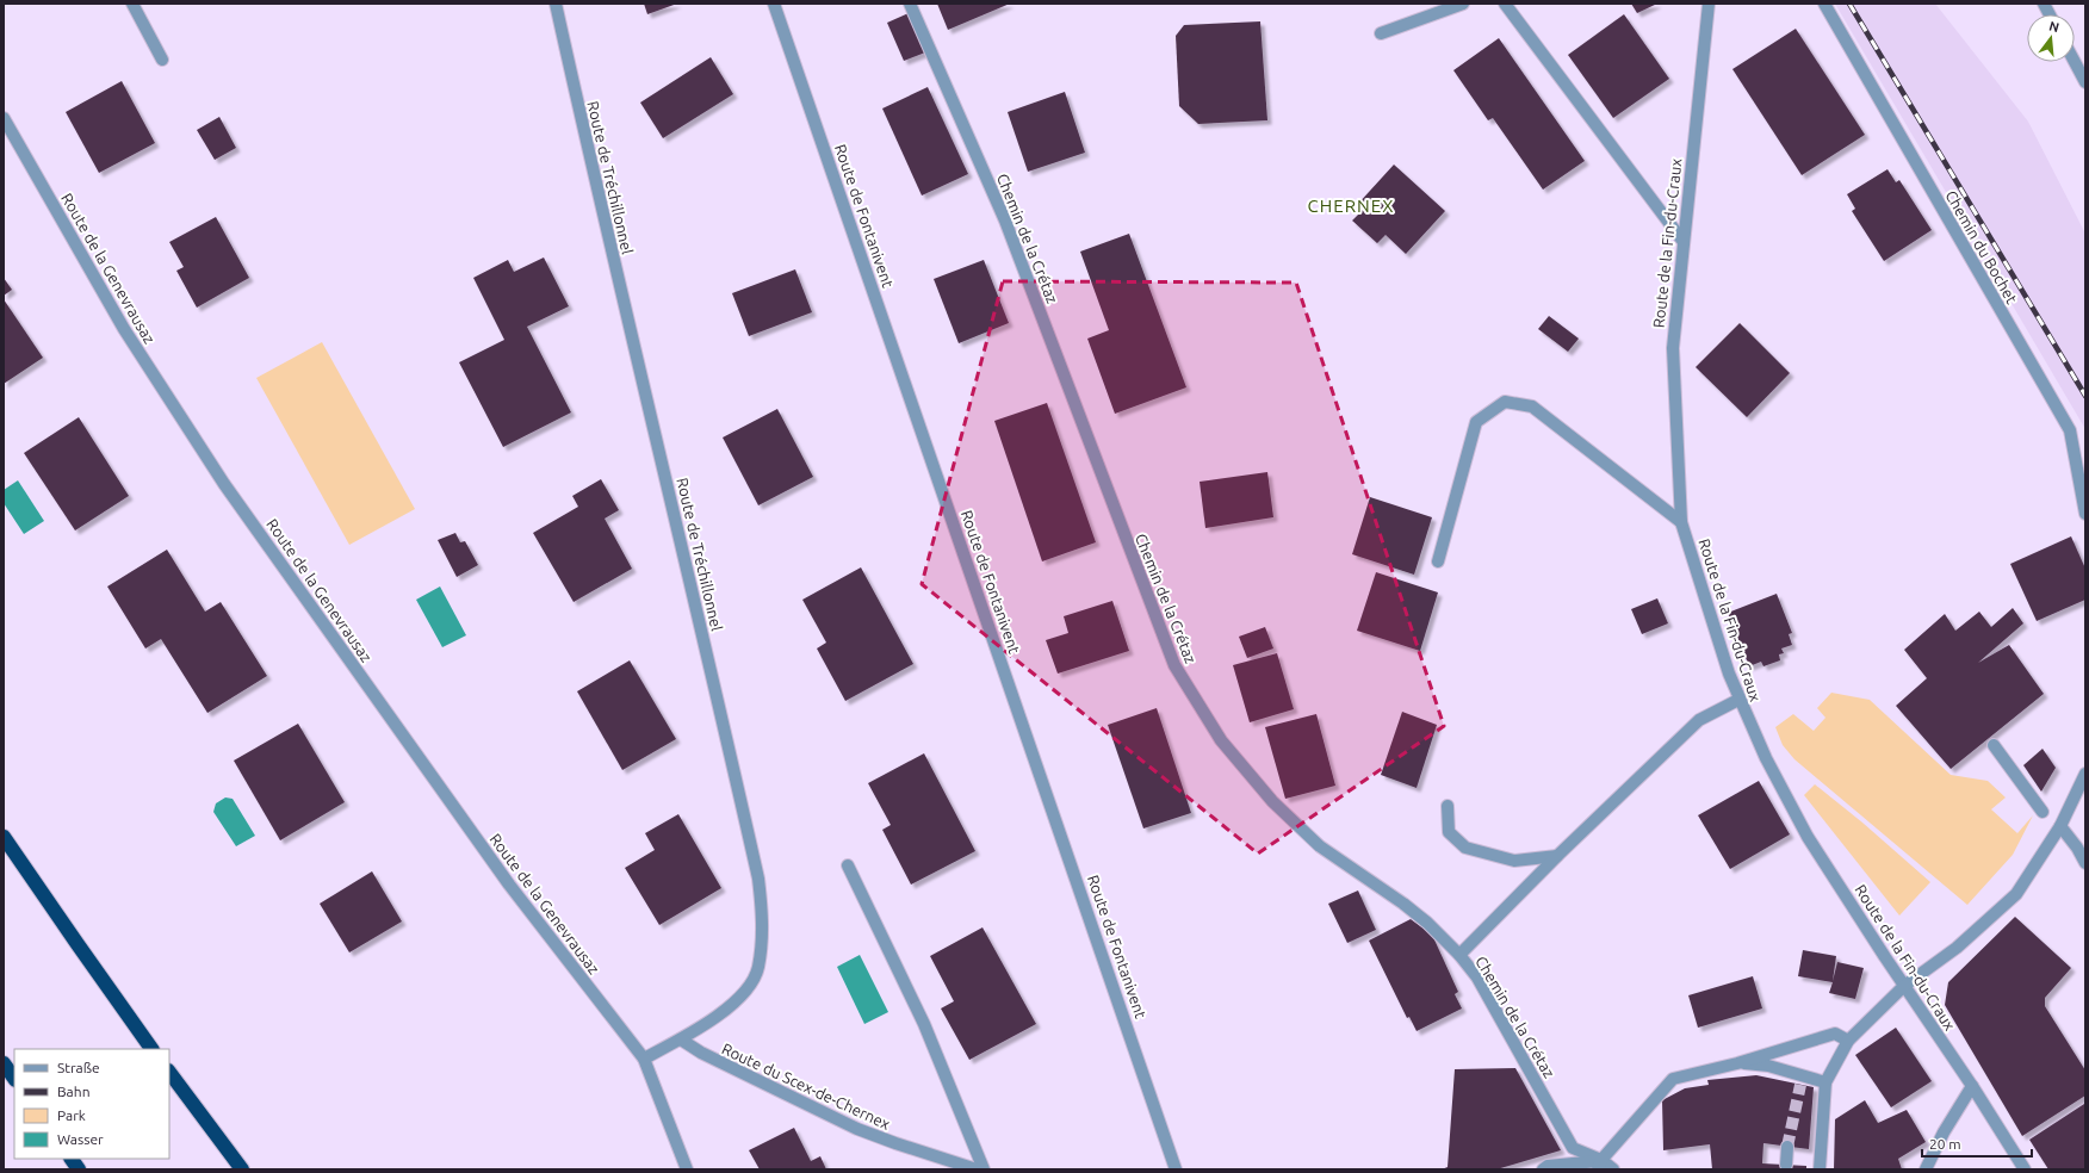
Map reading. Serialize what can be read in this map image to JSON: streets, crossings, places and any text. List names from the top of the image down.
{
  "streets": {
    "street": [
      "Route de Tréchillonnel",
      "Route de Fontanivent",
      "Chemin de la Crétaz",
      "Route de la Fin-du-Craux",
      "Chemin du Bochet",
      "Route de la Genevrausaz",
      "Route du Scex-de-Chernex"
    ]
  },
  "crossings": [
    ["Route de Tréchillonnel", "Route de la Genevrausaz"],
    ["Route de Tréchillonnel", "Route du Scex-de-Chernex"]
  ],
  "districts": ["CHERNEX"],
  "legend": [
    "Straße",
    "Bahn",
    "Park",
    "Wasser"
  ],
  "scale_bar": "20 m",
  "north": "top"
}
